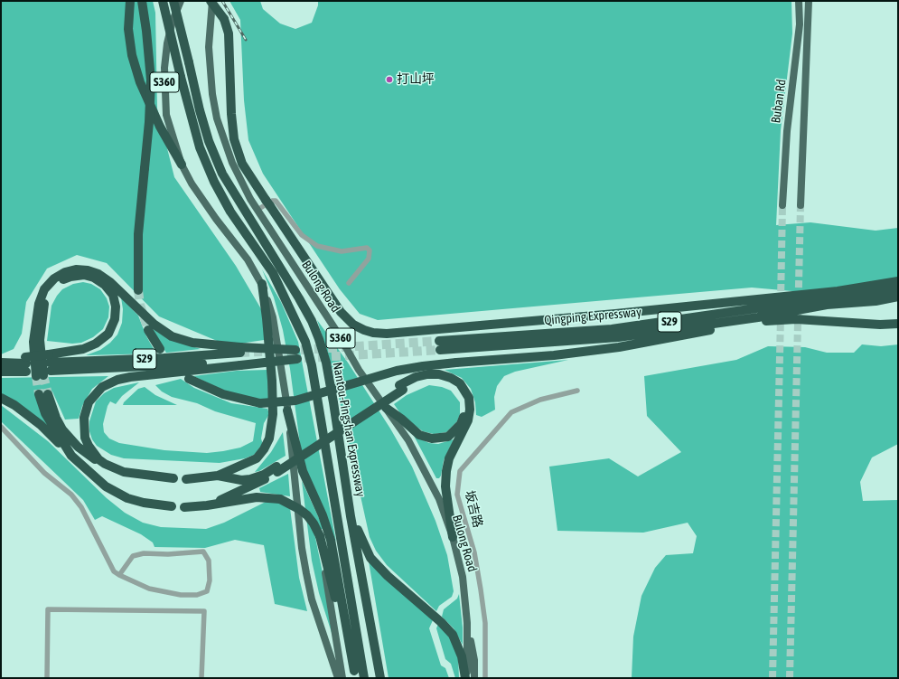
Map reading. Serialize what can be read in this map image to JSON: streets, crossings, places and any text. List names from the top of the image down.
{
  "streets": {
    "highway": ["Qingping Expressway", "S29", "Nantou-Pingshan Expressway"],
    "main road": ["S360", "Buban Rd", "Bulong Road"],
    "street": ["坂吉路"]
  },
  "places": ["打山坪"]
}
